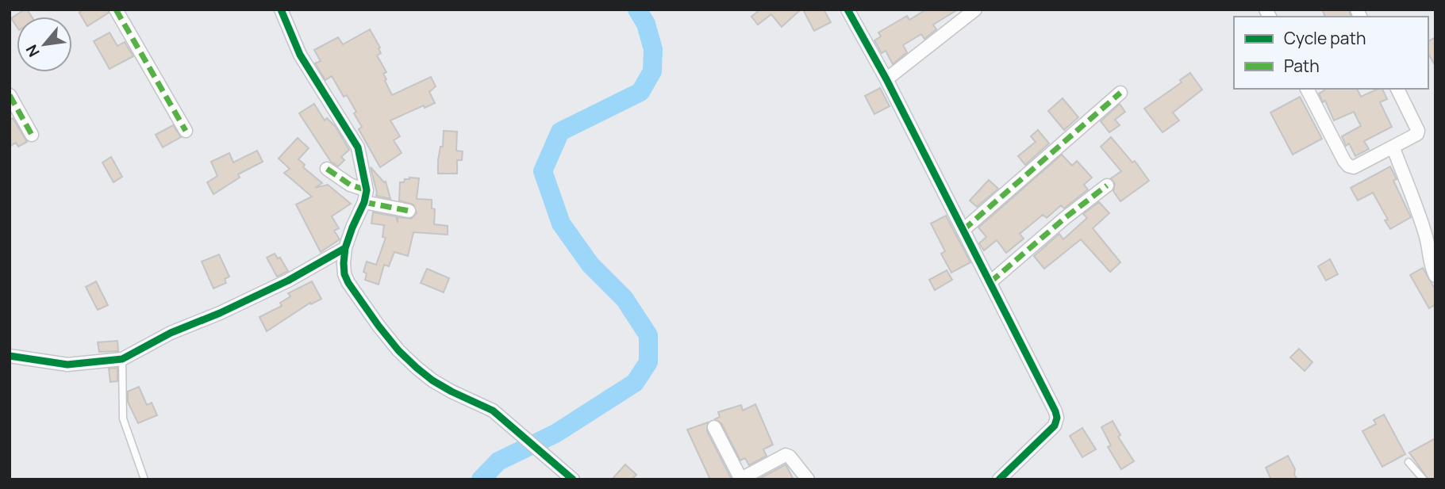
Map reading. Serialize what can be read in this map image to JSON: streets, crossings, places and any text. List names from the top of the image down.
{
  "legend": ["Cycle path", "Path"],
  "north": "bottom left"
}
